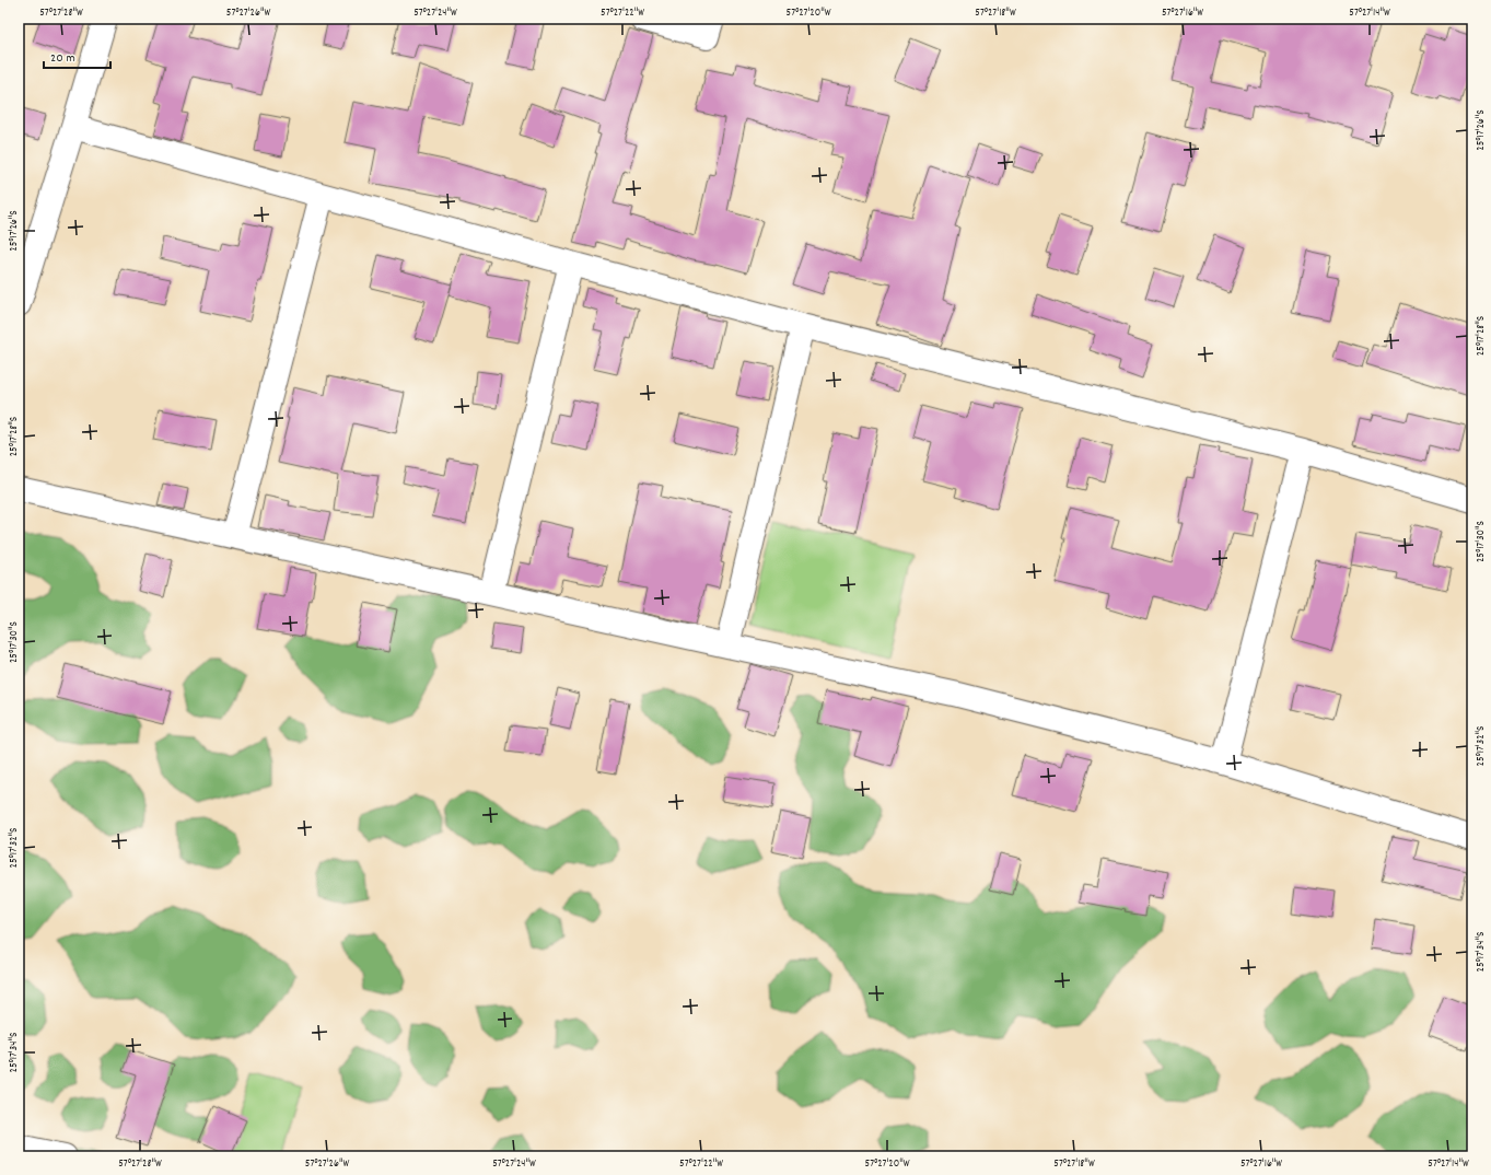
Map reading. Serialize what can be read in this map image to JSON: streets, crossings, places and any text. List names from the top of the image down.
{
  "scale_bar": "20 m",
  "coordinates": [
    "57°27'28\"W",
    "57°27'26\"W",
    "57°27'24\"W",
    "57°27'22\"W",
    "57°27'20\"W",
    "57°27'18\"W",
    "57°27'16\"W",
    "57°27'14\"W",
    "25°17'26\"S",
    "25°17'28\"S",
    "25°17'30\"S",
    "25°17'32\"S",
    "25°17'34\"S"
  ]
}
